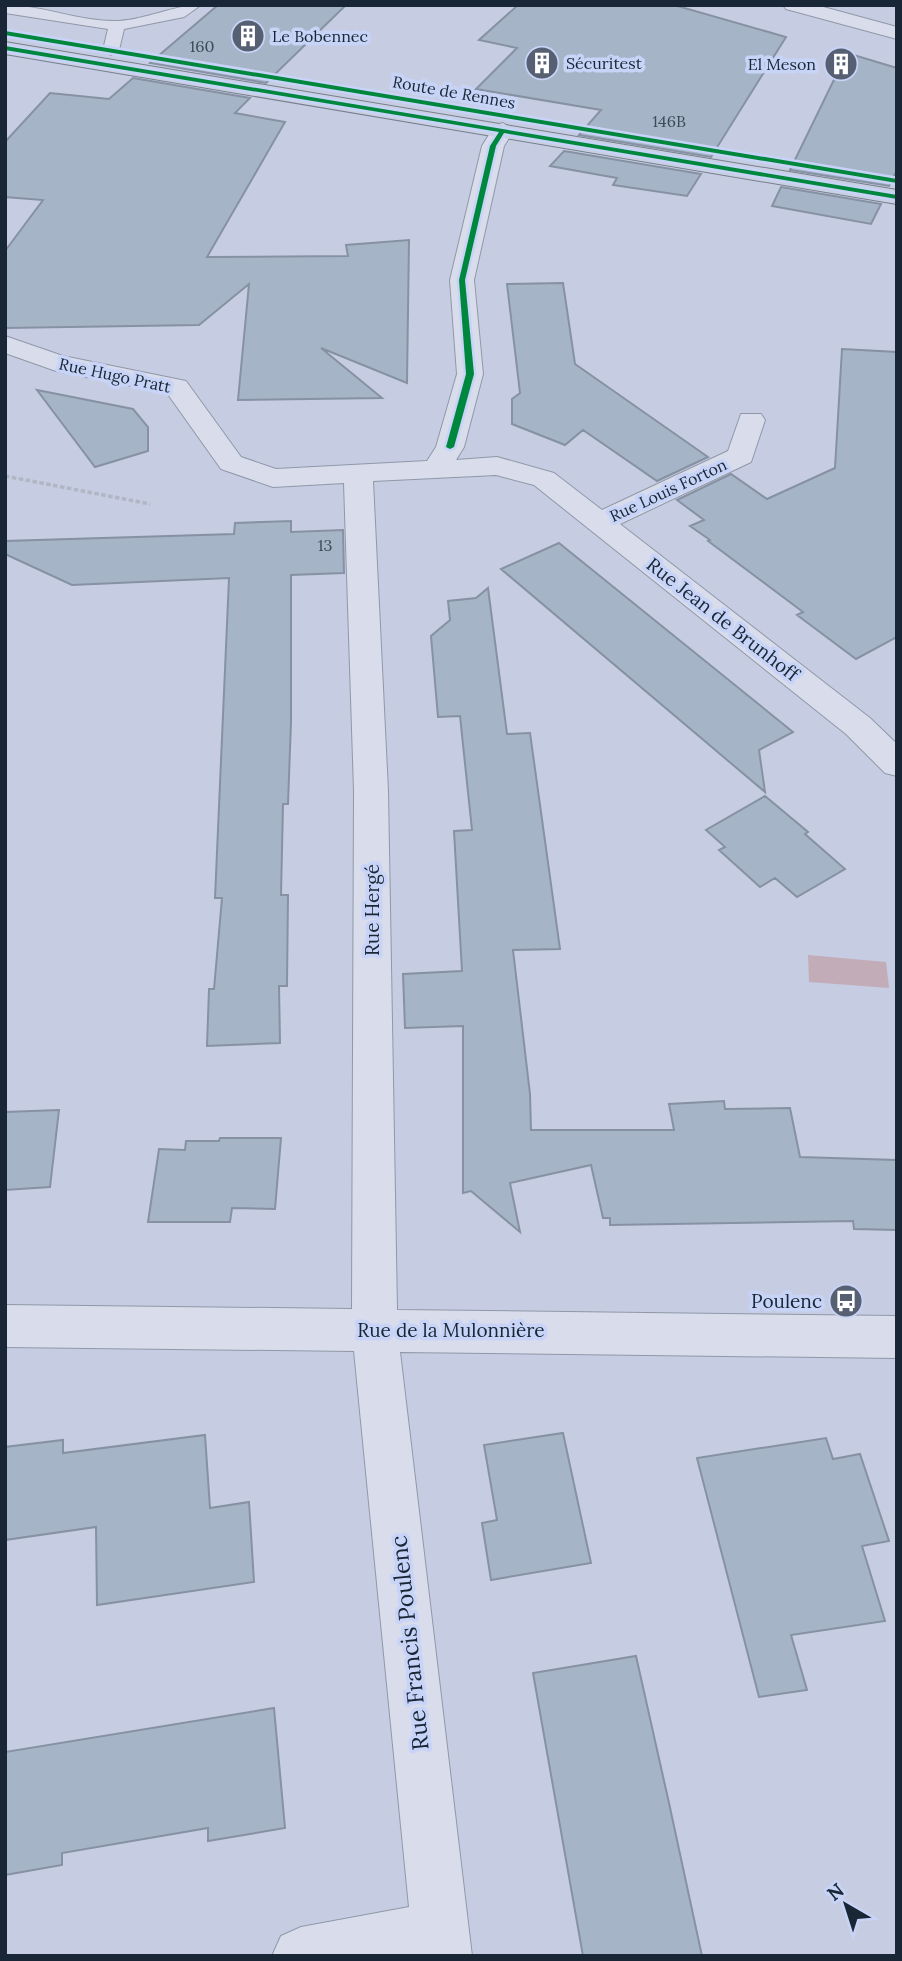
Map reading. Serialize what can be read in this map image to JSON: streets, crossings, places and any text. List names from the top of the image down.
{
  "streets": {
    "main road": ["Route de Rennes"],
    "street": [
      "Rue Hugo Pratt",
      "Rue Louis Forton",
      "Rue Jean de Brunhoff",
      "Rue Hergé",
      "Rue de la Mulonnière",
      "Rue Francis Poulenc"
    ]
  },
  "crossings": [
    ["Rue Hugo Pratt", "Rue Hergé"],
    ["Rue Louis Forton", "Rue Jean de Brunhoff"],
    ["Rue Hergé", "Rue de la Mulonnière"],
    ["Rue Hergé", "Rue Francis Poulenc"],
    ["Rue de la Mulonnière", "Rue Francis Poulenc"]
  ],
  "places": {
    "building": ["Le Bobennec", "Sécuritest", "El Meson"],
    "bus stop": ["Poulenc"]
  },
  "house_numbers": ["160", "146B", "13"],
  "north": "top left"
}
